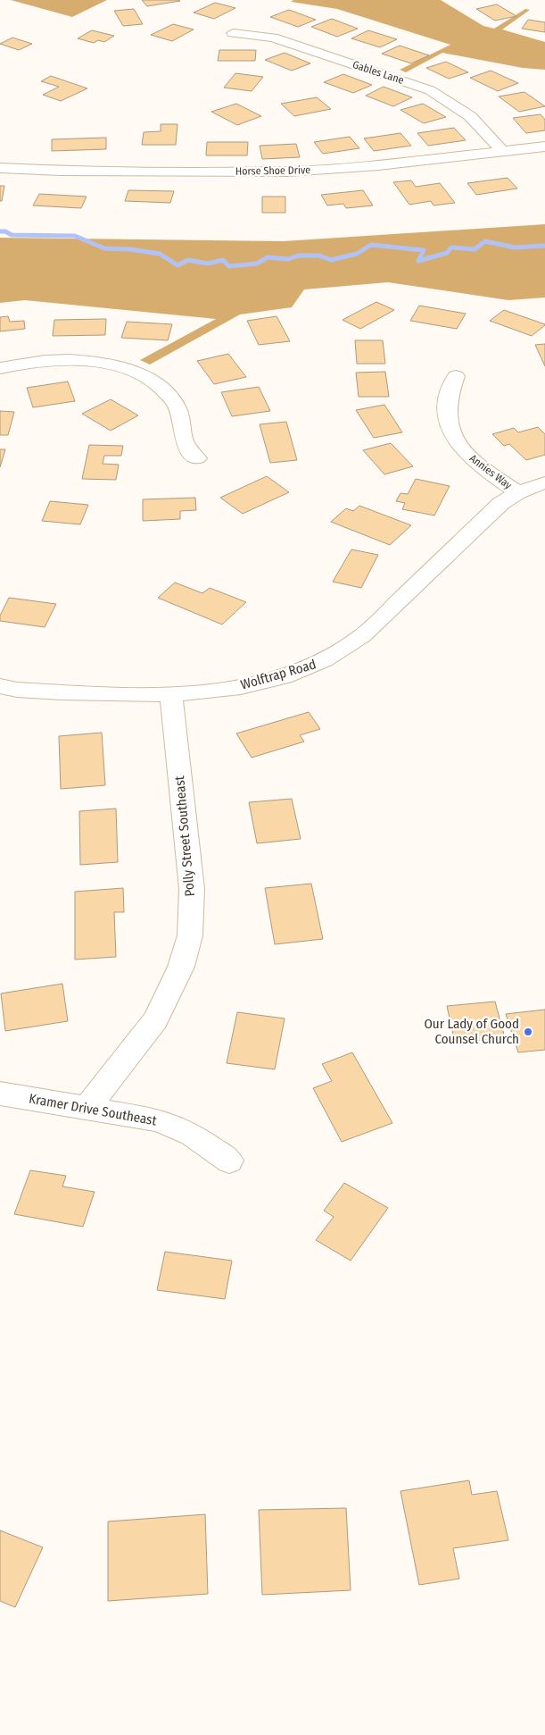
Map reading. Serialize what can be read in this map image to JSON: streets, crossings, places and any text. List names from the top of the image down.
{
  "streets": {
    "street": [
      "Gables Lane",
      "Horse Shoe Drive",
      "Annies Way",
      "Wolftrap Road",
      "Polly Street Southeast",
      "Kramer Drive Southeast"
    ]
  },
  "crossings": [
    ["Gables Lane", "Horse Shoe Drive"],
    ["Annies Way", "Wolftrap Road"],
    ["Wolftrap Road", "Polly Street Southeast"],
    ["Polly Street Southeast", "Kramer Drive Southeast"]
  ],
  "places": ["Our Lady of Good Counsel Church"]
}
